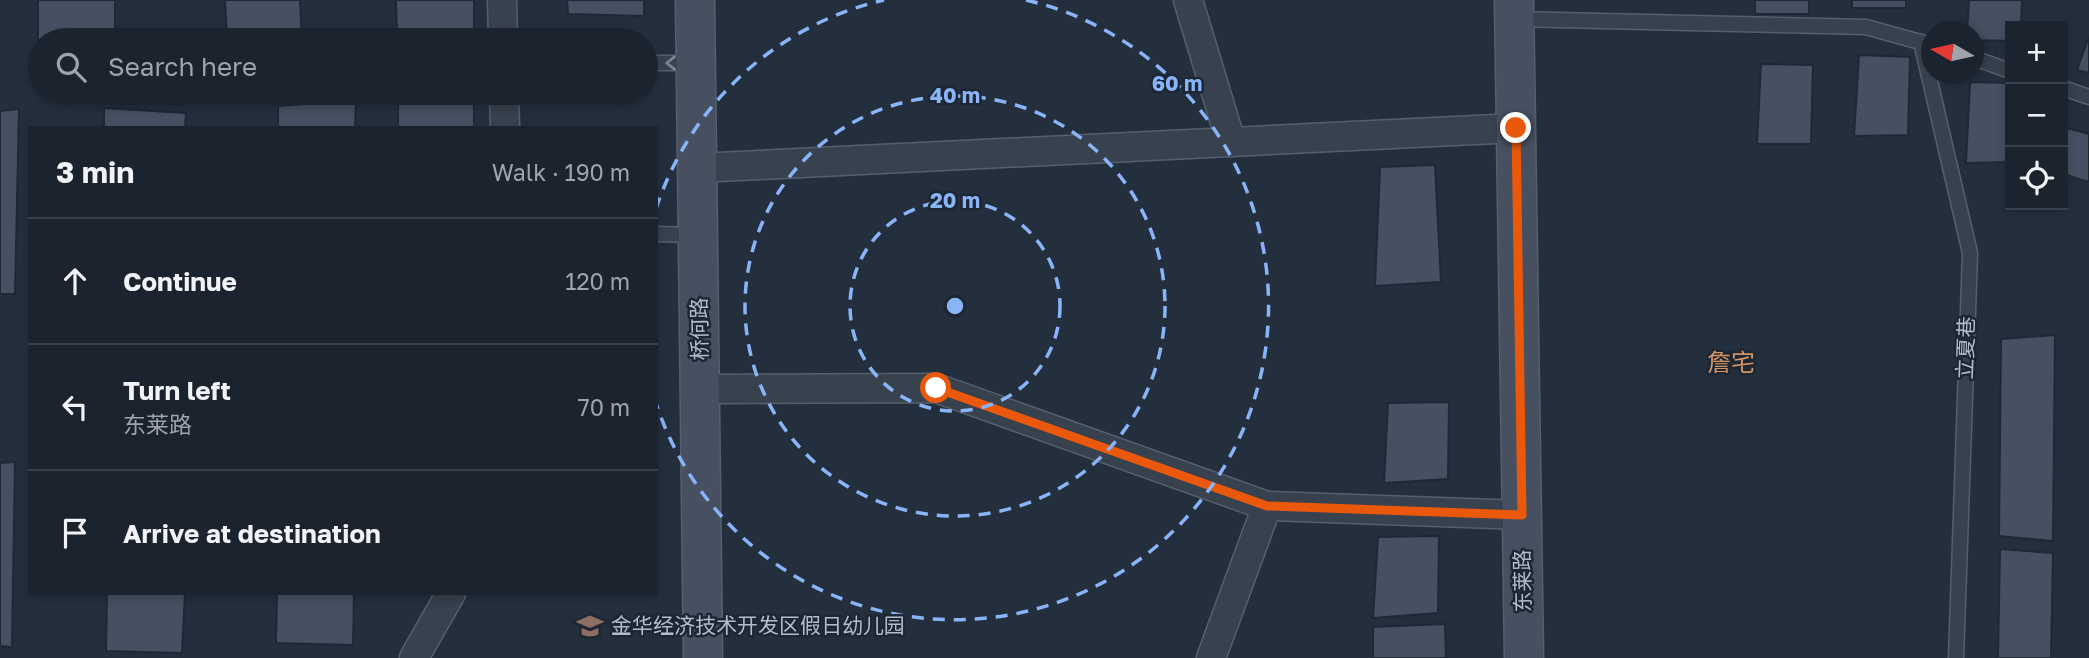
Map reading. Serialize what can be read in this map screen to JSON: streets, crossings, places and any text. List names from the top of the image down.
{
  "streets": {
    "street": ["桥何路", "东莱路"],
    "lane": ["立夏巷"]
  },
  "districts": ["詹宅"],
  "places": {
    "school or university": ["金华经济技术开发区假日幼儿园"]
  },
  "north": "left",
  "page": {
    "map_buttons": ["+", "−"],
    "search": "Search here",
    "heading": ["3 min", "Walk · 190 m"],
    "list": [
      ["Continue", "120 m"],
      ["Turn left", "东莱路", "70 m"],
      "Arrive at destination"
    ]
  },
  "rings": ["60 m", "40 m", "20 m"]
}
